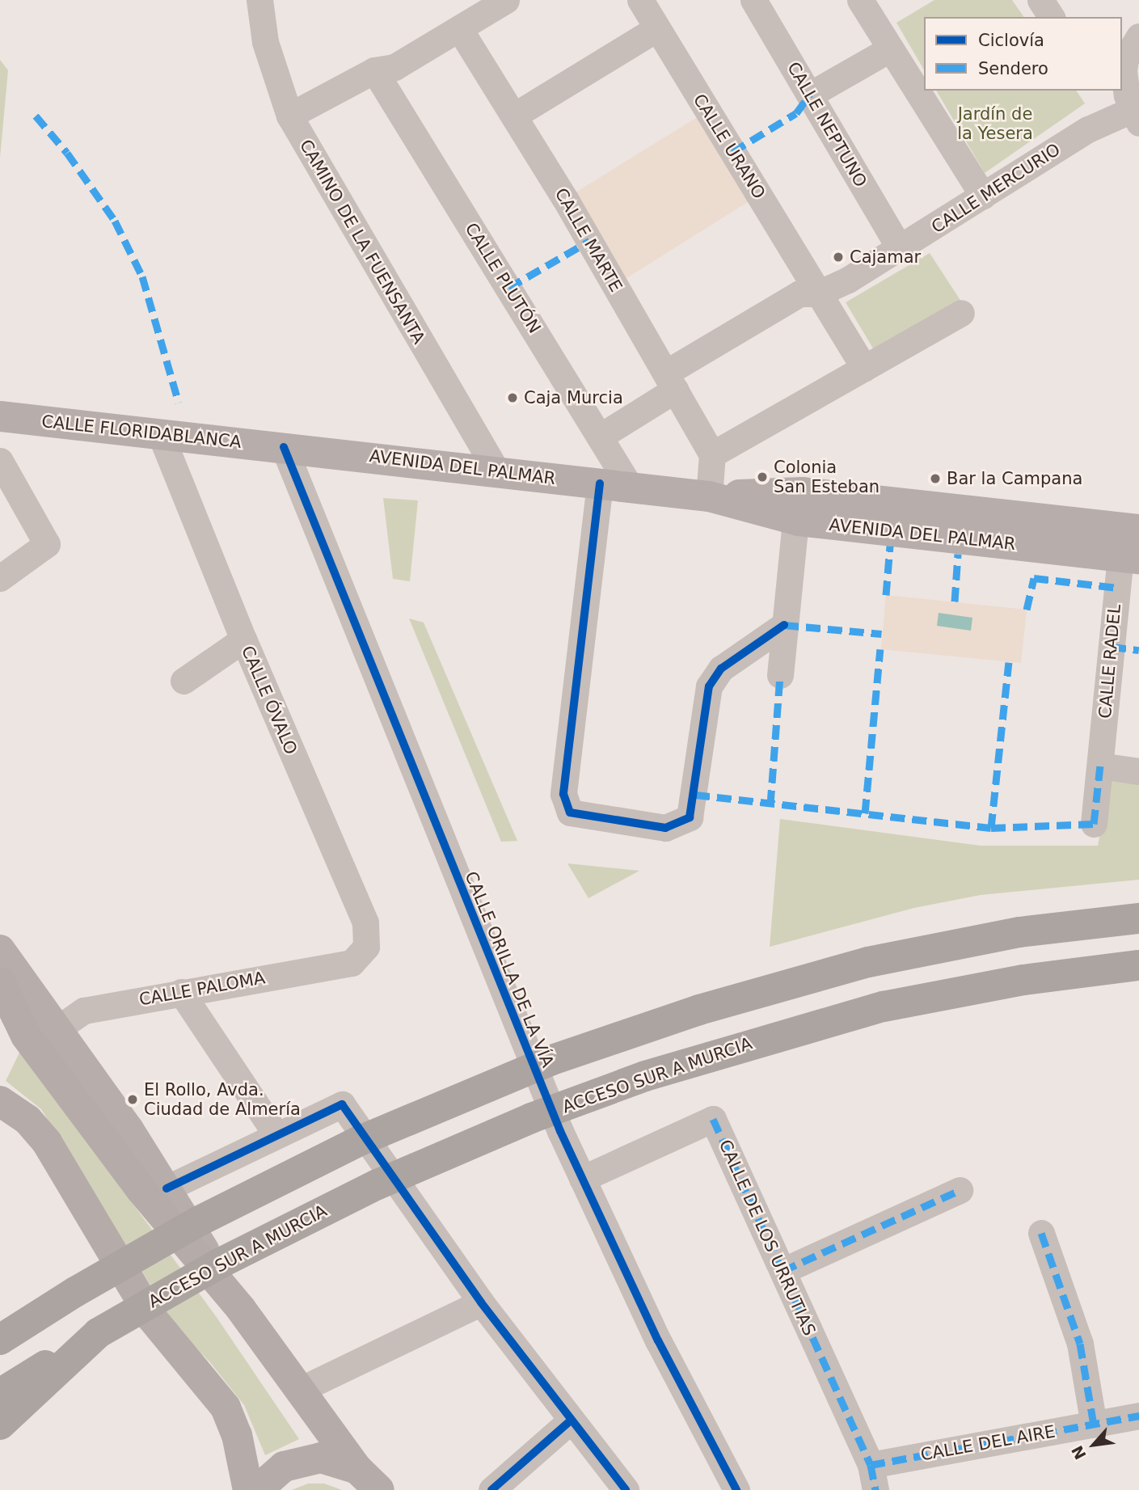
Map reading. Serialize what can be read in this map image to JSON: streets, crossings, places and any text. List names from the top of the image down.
{
  "streets": {
    "highway": ["ACCESO SUR A MURCIA"],
    "main road": ["CALLE FLORIDABLANCA", "AVENIDA DEL PALMAR"],
    "street": [
      "CALLE NEPTUNO",
      "CALLE URANO",
      "CALLE MERCURIO",
      "CALLE MARTE",
      "CAMINO DE LA FUENSANTA",
      "CALLE PLUTÓN",
      "CALLE RADEL",
      "CALLE ÓVALO",
      "CALLE ORILLA DE LA VÍA",
      "CALLE PALOMA",
      "CALLE DE LOS URRUTIAS",
      "CALLE DEL AIRE"
    ]
  },
  "crossings": [
    ["CALLE NEPTUNO", "CALLE MERCURIO"],
    ["CALLE URANO", "CALLE MERCURIO"],
    ["CALLE MERCURIO", "CALLE MARTE"],
    ["CALLE MERCURIO", "CALLE PLUTÓN"],
    ["CAMINO DE LA FUENSANTA", "AVENIDA DEL PALMAR"],
    ["CALLE PLUTÓN", "AVENIDA DEL PALMAR"],
    ["CALLE FLORIDABLANCA", "AVENIDA DEL PALMAR"],
    ["CALLE FLORIDABLANCA", "CALLE ÓVALO"],
    ["CALLE FLORIDABLANCA", "CALLE ORILLA DE LA VÍA"],
    ["AVENIDA DEL PALMAR", "CALLE RADEL"],
    ["AVENIDA DEL PALMAR", "CALLE ORILLA DE LA VÍA"],
    ["CALLE ÓVALO", "CALLE PALOMA"],
    ["CALLE ORILLA DE LA VÍA", "CALLE DE LOS URRUTIAS"],
    ["CALLE DE LOS URRUTIAS", "CALLE DEL AIRE"]
  ],
  "parks": ["Jardín de la Yesera"],
  "places": [
    "Cajamar",
    "Caja Murcia",
    "Colonia San Esteban",
    "Bar la Campana",
    "El Rollo, Avda. Ciudad de Almería"
  ],
  "legend": ["Ciclovía", "Sendero"],
  "north": "bottom left"
}
